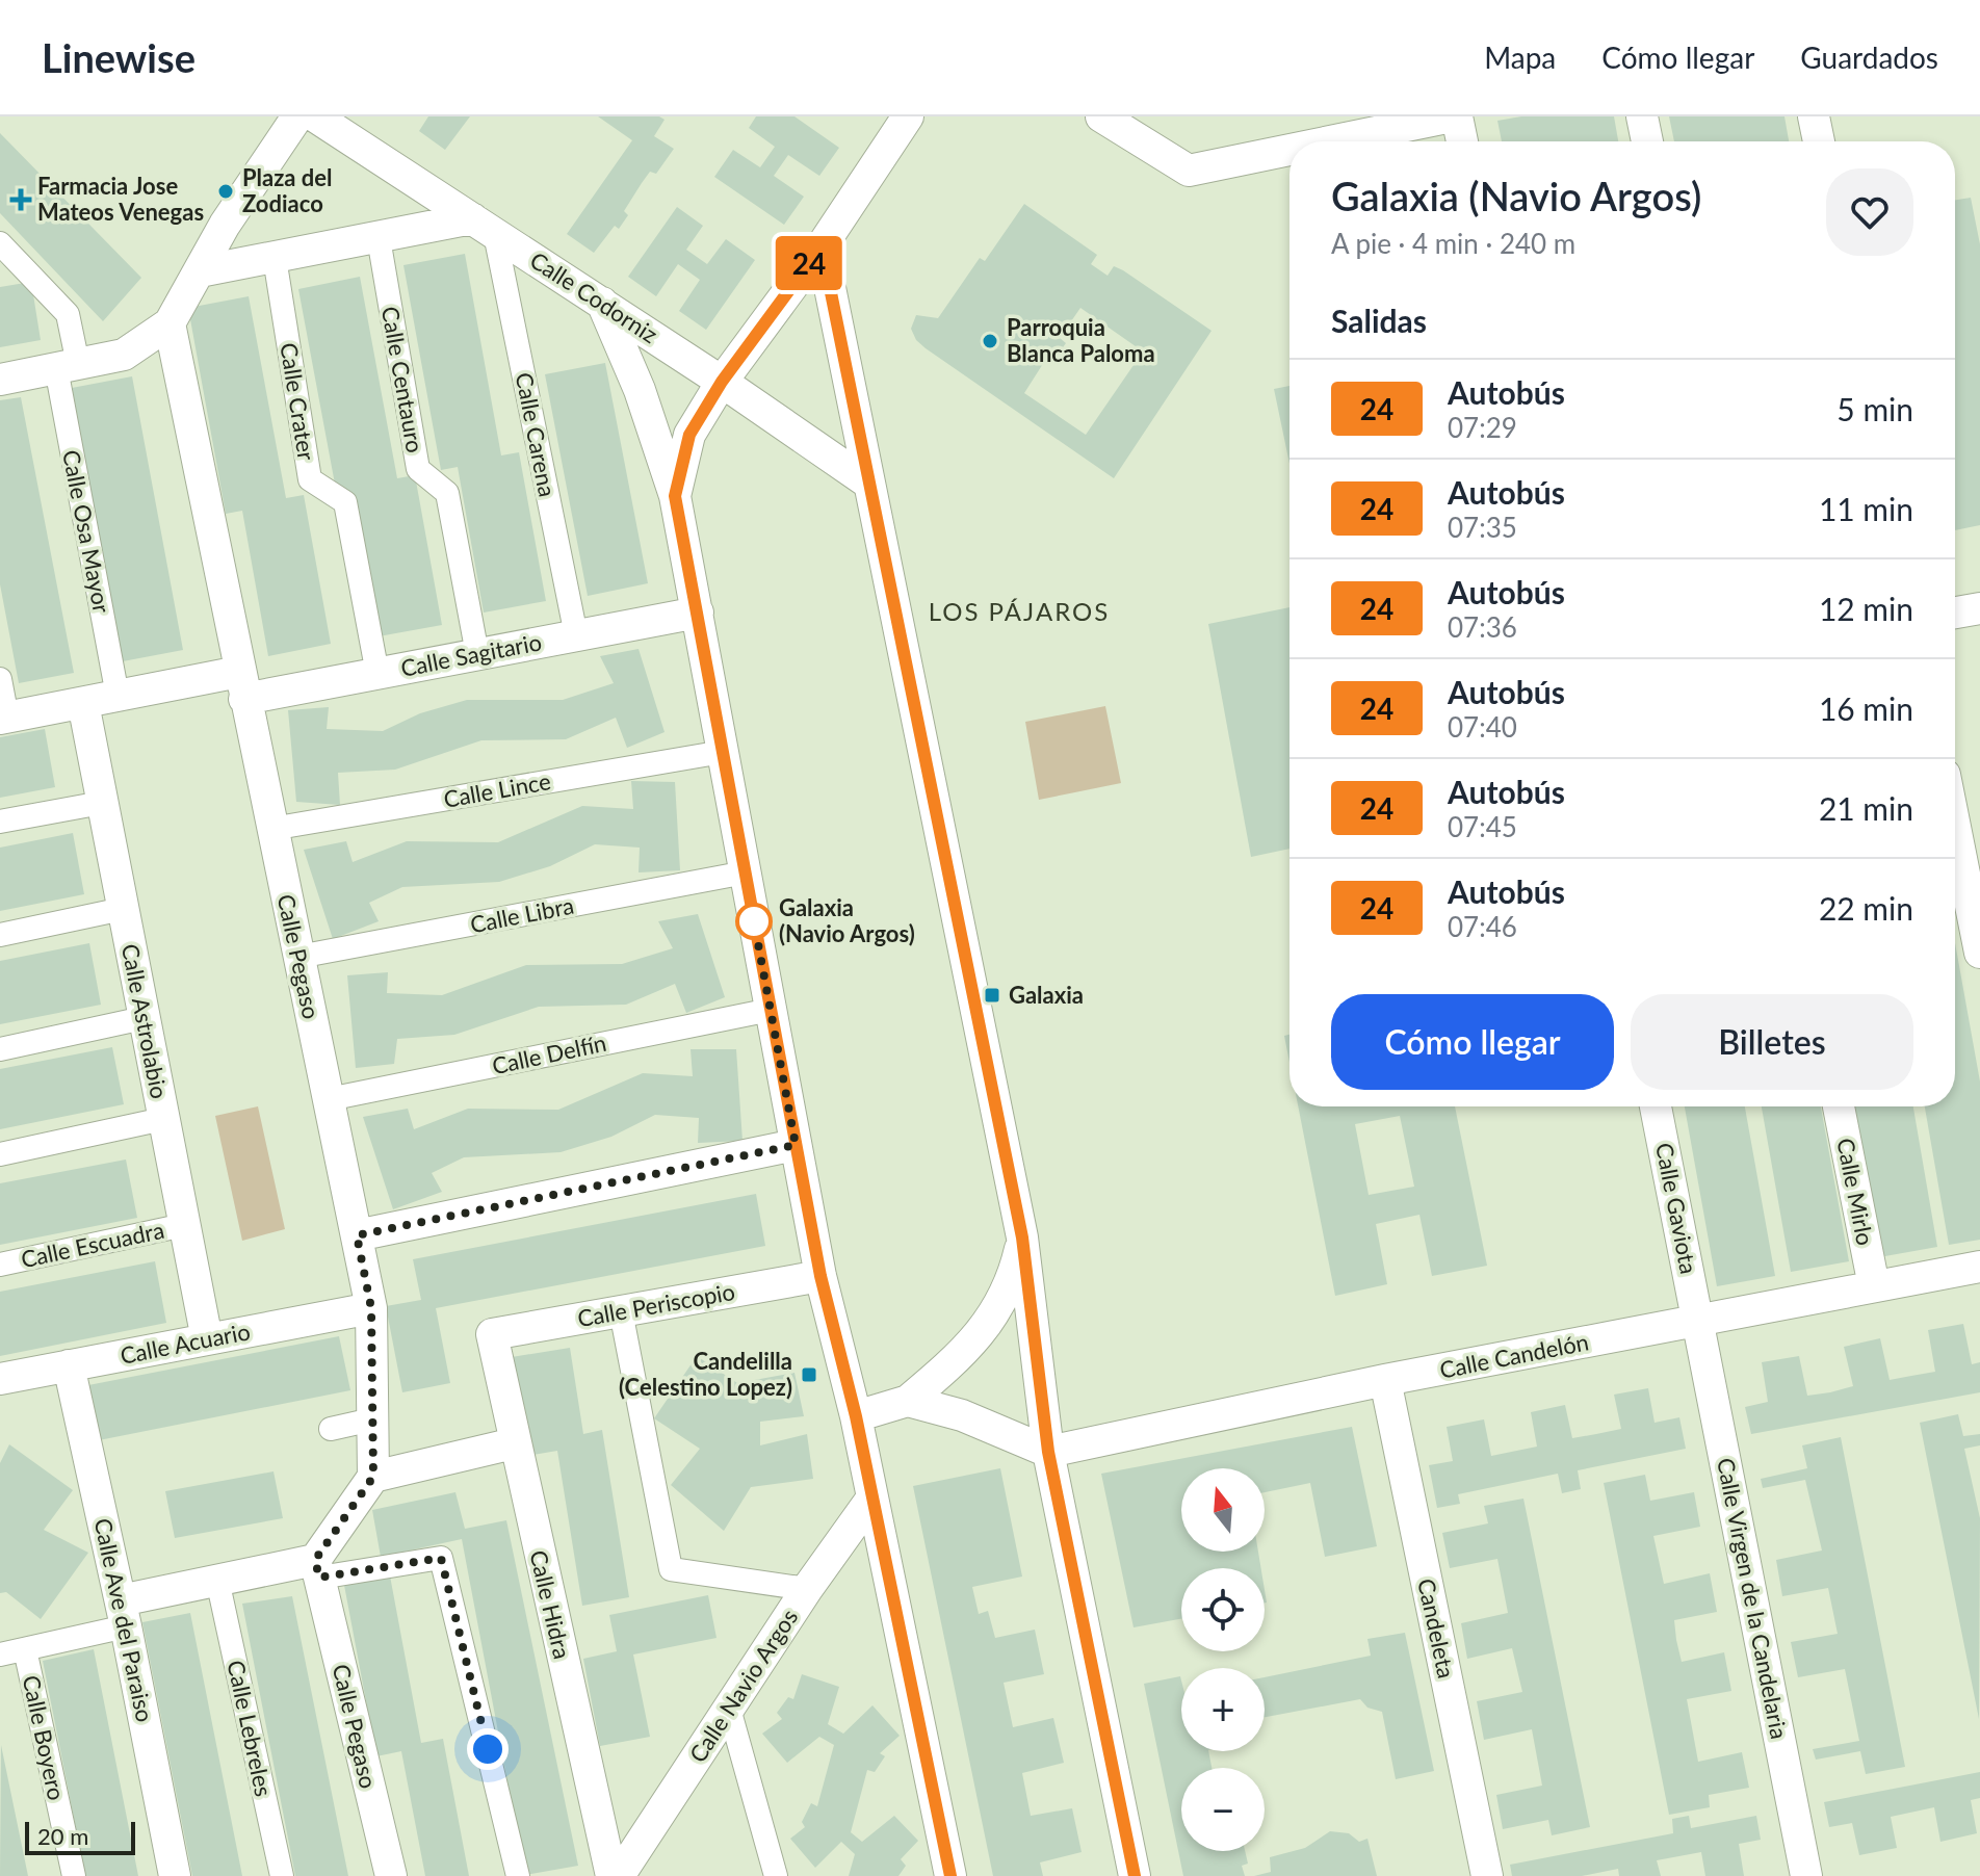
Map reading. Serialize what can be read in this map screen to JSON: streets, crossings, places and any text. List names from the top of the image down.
{
  "streets": {
    "street": [
      "Calle Codorniz",
      "Calle Centauro",
      "Calle Crater",
      "Calle Carena",
      "Calle Osa Mayor",
      "Calle Sagitario",
      "Calle Lince",
      "Calle Libra",
      "Calle Pegaso",
      "Calle Astrolabio",
      "Calle Delfín",
      "Calle Mirlo",
      "Calle Gaviota",
      "Calle Escuadra",
      "Calle Periscopio",
      "Calle Acuario",
      "Calle Candelón",
      "Calle Virgen de la Candelaria",
      "Calle Hidra",
      "Calle Ave del Paraiso",
      "Candeleta",
      "Calle Navio Argos",
      "Calle Lebreles",
      "Calle Boyero"
    ]
  },
  "crossings": [
    ["Calle Codorniz", "Calle Carena"],
    ["Calle Centauro", "Calle Sagitario"],
    ["Calle Crater", "Calle Sagitario"],
    ["Calle Carena", "Calle Sagitario"],
    ["Calle Osa Mayor", "Calle Sagitario"],
    ["Calle Sagitario", "Calle Pegaso"],
    ["Calle Sagitario", "Calle Astrolabio"],
    ["Calle Lince", "Calle Pegaso"],
    ["Calle Libra", "Calle Pegaso"],
    ["Calle Pegaso", "Calle Delfín"],
    ["Calle Pegaso", "Calle Acuario"],
    ["Calle Astrolabio", "Calle Escuadra"],
    ["Calle Astrolabio", "Calle Acuario"],
    ["Calle Mirlo", "Calle Candelón"],
    ["Calle Gaviota", "Calle Candelón"],
    ["Calle Gaviota", "Calle Virgen de la Candelaria"],
    ["Calle Periscopio", "Calle Hidra"],
    ["Calle Acuario", "Calle Ave del Paraiso"],
    ["Calle Candelón", "Calle Virgen de la Candelaria"],
    ["Calle Candelón", "Candeleta"]
  ],
  "districts": ["LOS PÁJAROS"],
  "places": {
    "other": ["Plaza del Zodiaco", "Parroquia Blanca Paloma", "Galaxia (Navio Argos)"],
    "health": ["Farmacia Jose Mateos Venegas"],
    "transit": ["Galaxia", "Candelilla (Celestino Lopez)"]
  },
  "lines": ["bus line 24"],
  "scale_bar": "20 m",
  "north": "top",
  "page": {
    "header": "Linewise",
    "nav": ["Mapa", "Cómo llegar", "Guardados"],
    "on_map": "24",
    "heading": [
      ["Galaxia (Navio Argos)", "A pie · 4 min · 240 m"],
      "Salidas"
    ],
    "list": [
      {
        "mark": "24",
        "name": "Autobús",
        "note": "07:29",
        "value": "5 min"
      },
      {
        "mark": "24",
        "name": "Autobús",
        "note": "07:35",
        "value": "11 min"
      },
      {
        "mark": "24",
        "name": "Autobús",
        "note": "07:36",
        "value": "12 min"
      },
      {
        "mark": "24",
        "name": "Autobús",
        "note": "07:40",
        "value": "16 min"
      },
      {
        "mark": "24",
        "name": "Autobús",
        "note": "07:45",
        "value": "21 min"
      },
      {
        "mark": "24",
        "name": "Autobús",
        "note": "07:46",
        "value": "22 min"
      }
    ],
    "buttons": ["Cómo llegar", "Billetes"],
    "map_buttons": ["+", "−"],
    "scale": "20 m"
  }
}
